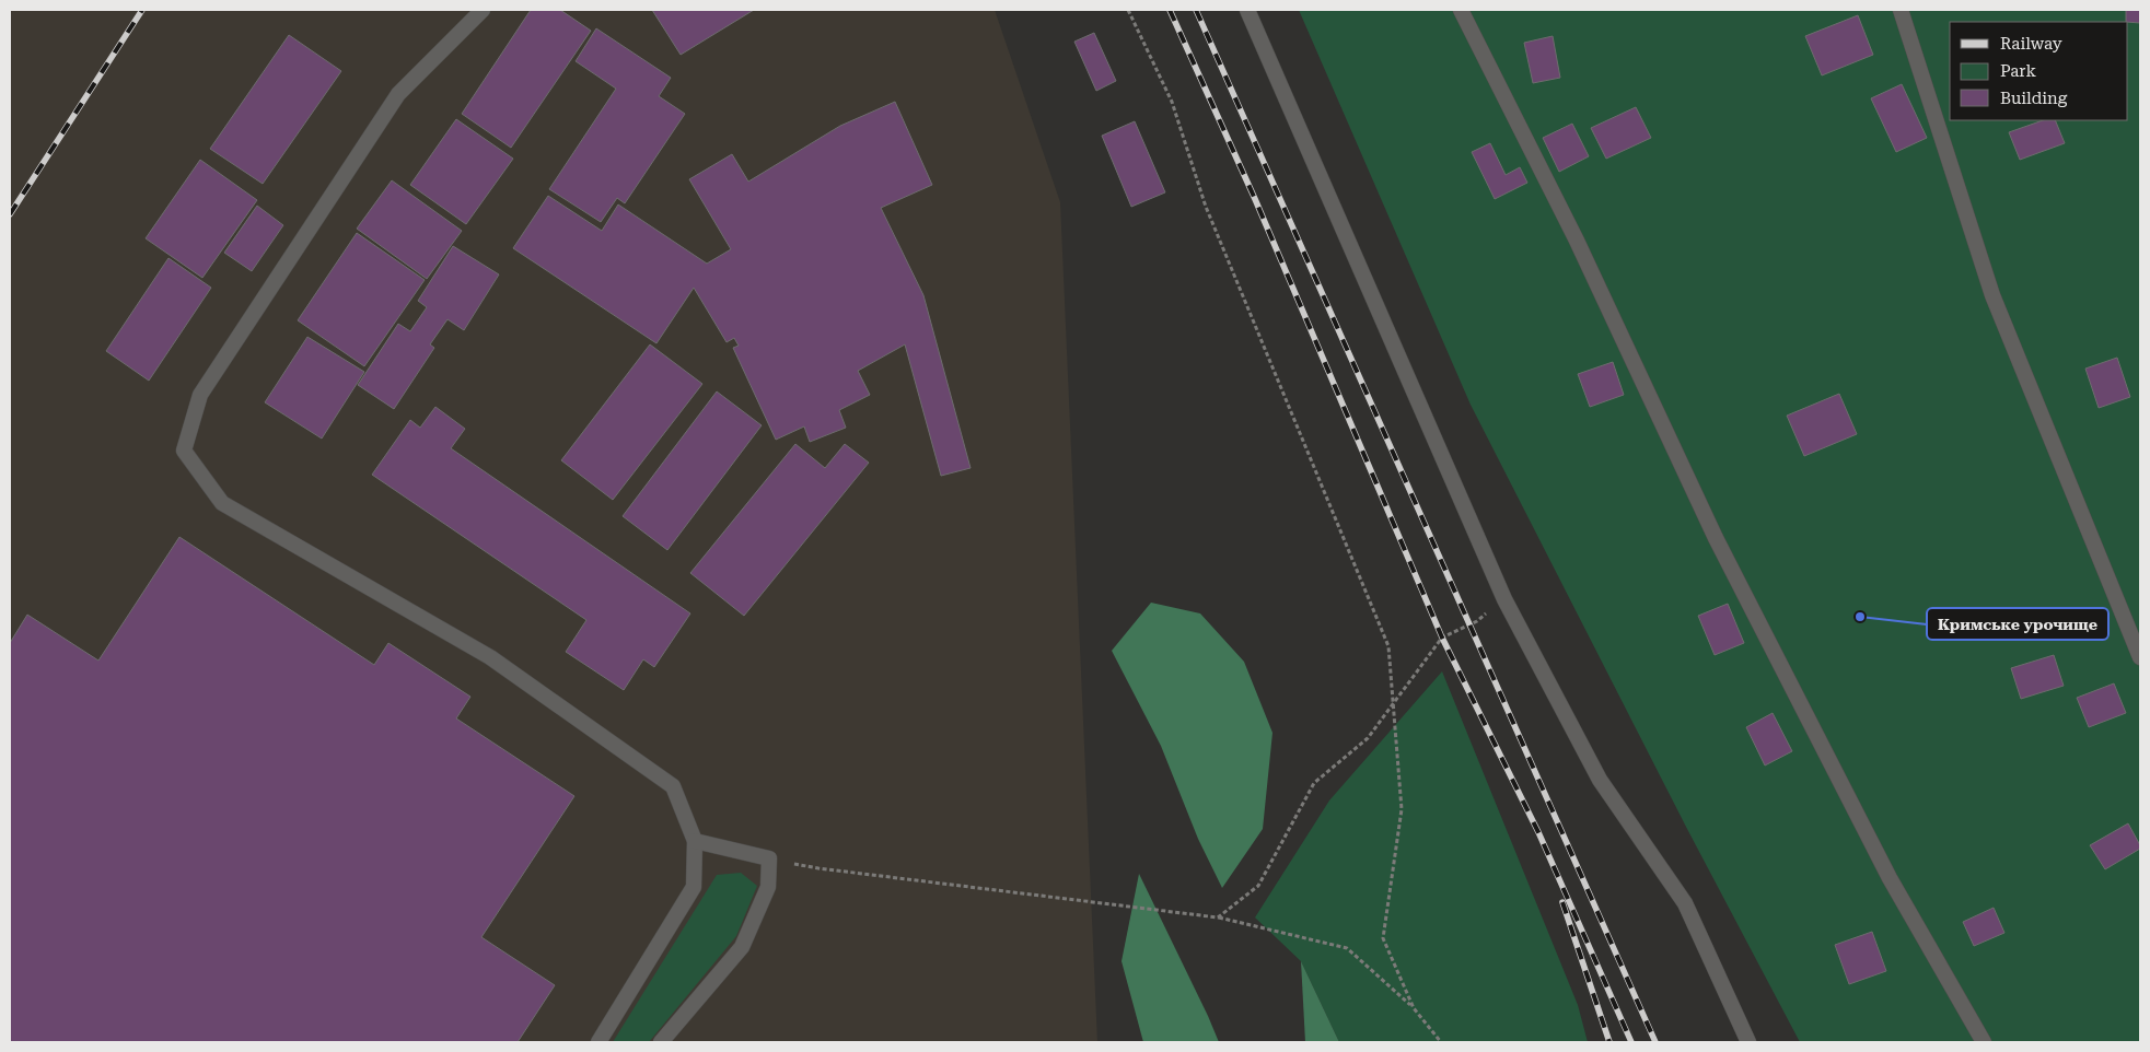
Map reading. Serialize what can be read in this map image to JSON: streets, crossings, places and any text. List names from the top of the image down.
{
  "places": ["Кримське урочище"],
  "legend": ["Railway", "Park", "Building"]
}
